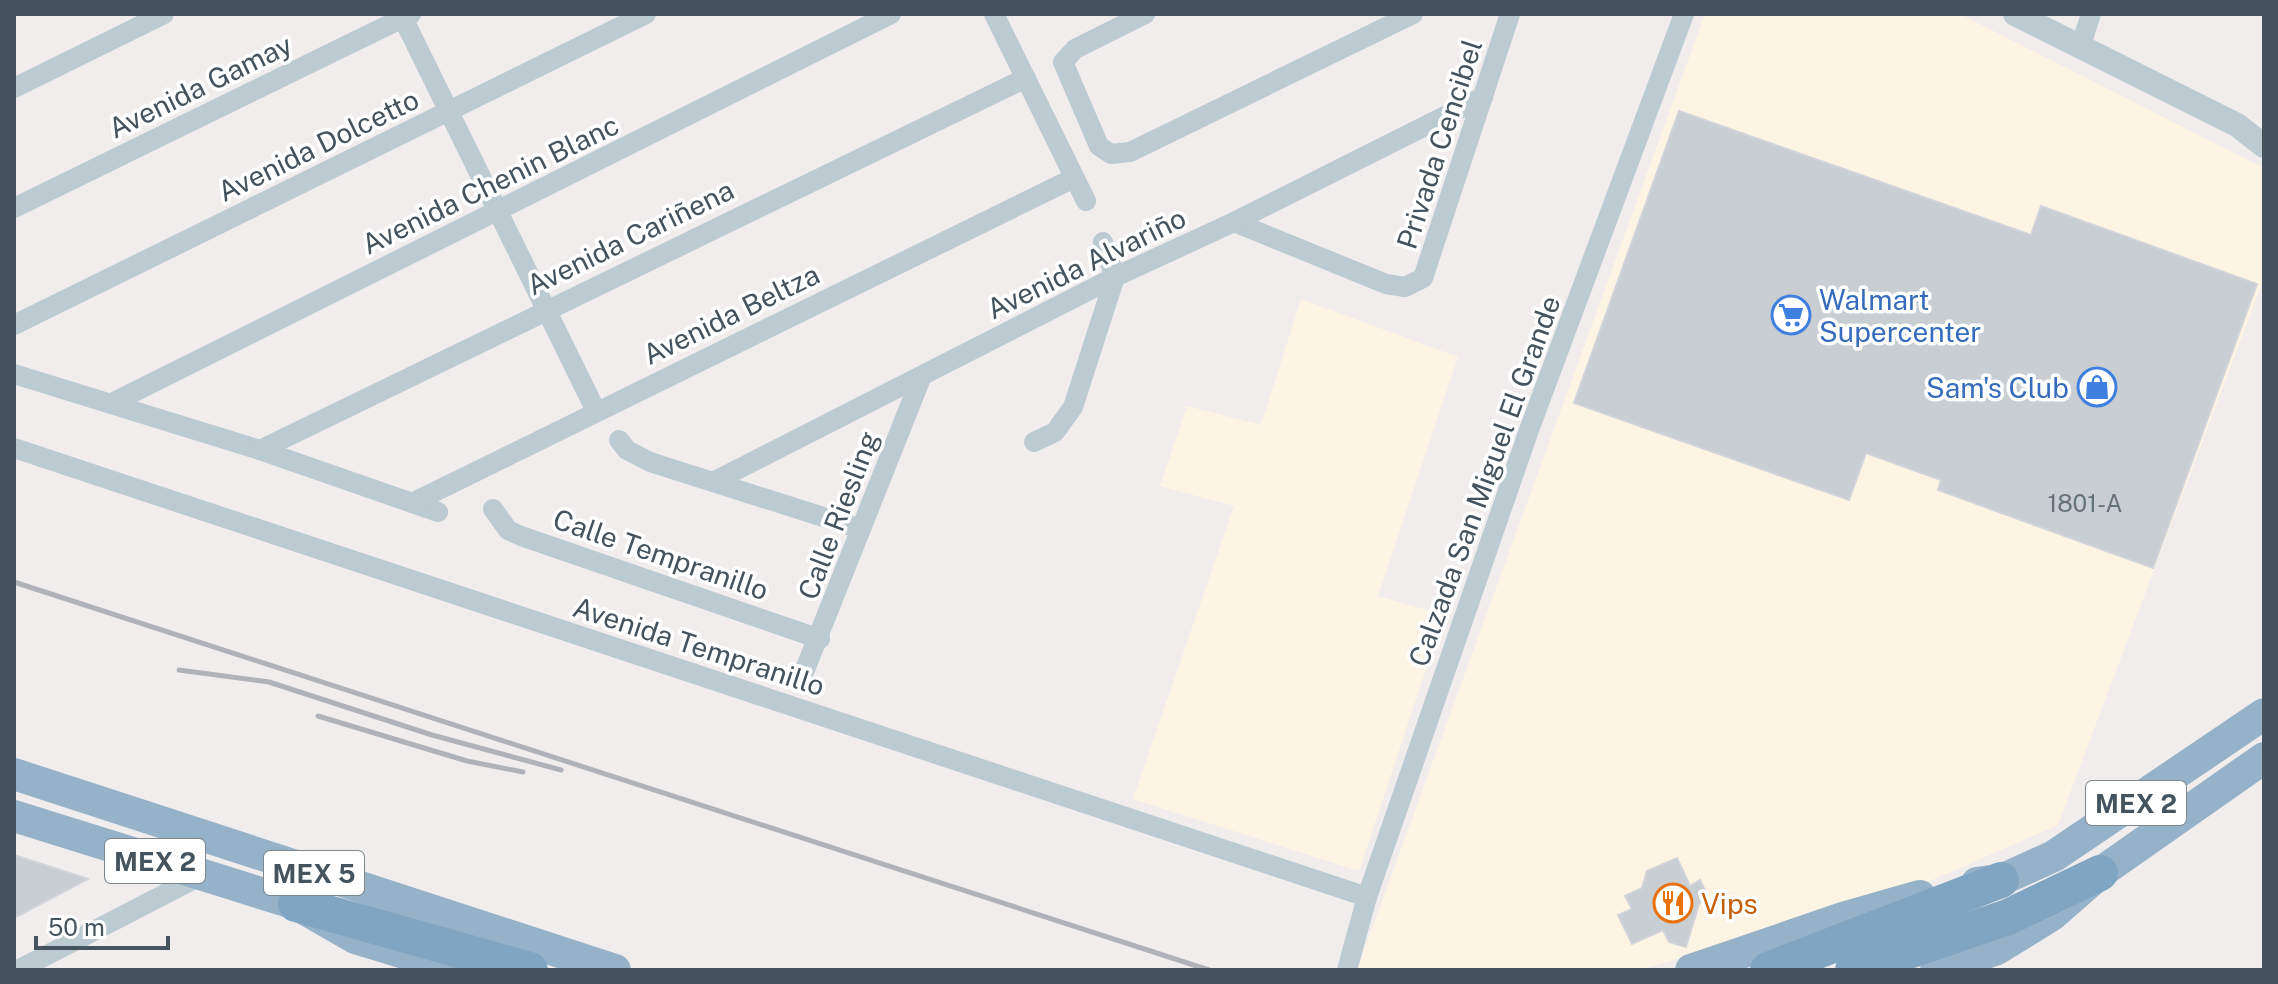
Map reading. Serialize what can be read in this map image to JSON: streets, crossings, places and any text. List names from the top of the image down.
{
  "streets": {
    "highway": ["MEX 2", "MEX 5"],
    "street": [
      "Avenida Gamay",
      "Privada Cencibel",
      "Avenida Dolcetto",
      "Avenida Chenin Blanc",
      "Avenida Cariñena",
      "Avenida Alvariño",
      "Avenida Beltza",
      "Calzada San Miguel El Grande",
      "Calle Riesling",
      "Calle Tempranillo",
      "Avenida Tempranillo"
    ]
  },
  "crossings": [
    ["Privada Cencibel", "Avenida Alvariño"],
    ["Avenida Alvariño", "Calle Riesling"],
    ["Calzada San Miguel El Grande", "Avenida Tempranillo"],
    ["Calle Riesling", "Calle Tempranillo"],
    ["MEX 2", "MEX 5"]
  ],
  "places": {
    "supermarket": ["Walmart Supercenter"],
    "shop": ["Sam's Club"],
    "restaurant": ["Vips"]
  },
  "house_numbers": ["1801-A"],
  "scale_bar": "50 m"
}
